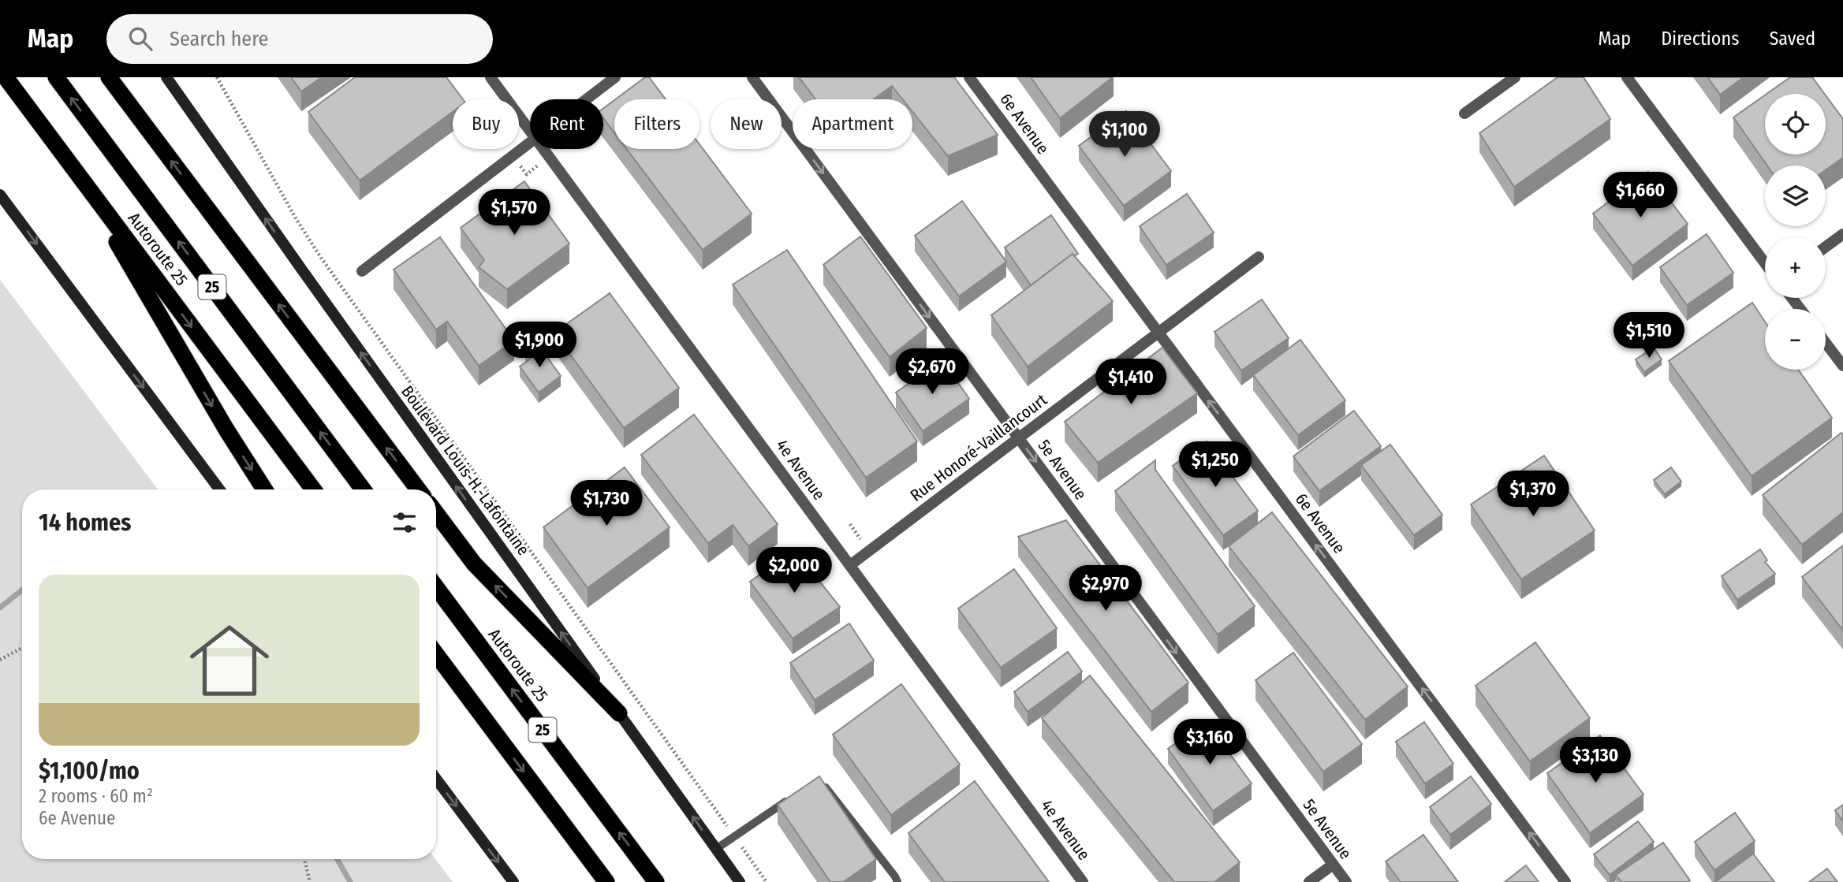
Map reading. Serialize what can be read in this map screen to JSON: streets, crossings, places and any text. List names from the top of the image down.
{
  "streets": {
    "highway": ["Autoroute 25", "25"],
    "main road": ["Boulevard Louis-H.-Lafontaine"],
    "street": [
      "6e Avenue",
      "Rue Honoré-Vaillancourt",
      "4e Avenue",
      "5e Avenue"
    ]
  },
  "crossings": [
    ["6e Avenue", "Rue Honoré-Vaillancourt"],
    ["Rue Honoré-Vaillancourt", "4e Avenue"],
    ["Rue Honoré-Vaillancourt", "5e Avenue"]
  ],
  "one_way": ["6e Avenue", "5e Avenue", "Boulevard Louis-H.-Lafontaine"],
  "page": {
    "header": "Map",
    "search": "Search here",
    "nav": ["Map", "Directions", "Saved"],
    "map_buttons": ["+", "−"],
    "chip": [
      "Buy",
      "Rent",
      "Filters",
      "New",
      "Apartment"
    ],
    "price": [
      "$1,100",
      "$1,660",
      "$1,570",
      "$1,510",
      "$1,900",
      "$2,670",
      "$1,410",
      "$1,250",
      "$1,370",
      "$1,730",
      "$2,000",
      "$2,970",
      "$3,160",
      "$3,130"
    ],
    "heading": "14 homes",
    "list": [
      {
        "name": "$1,100/mo",
        "note": "2 rooms · 60 m² · 6e Avenue"
      }
    ]
  }
}
